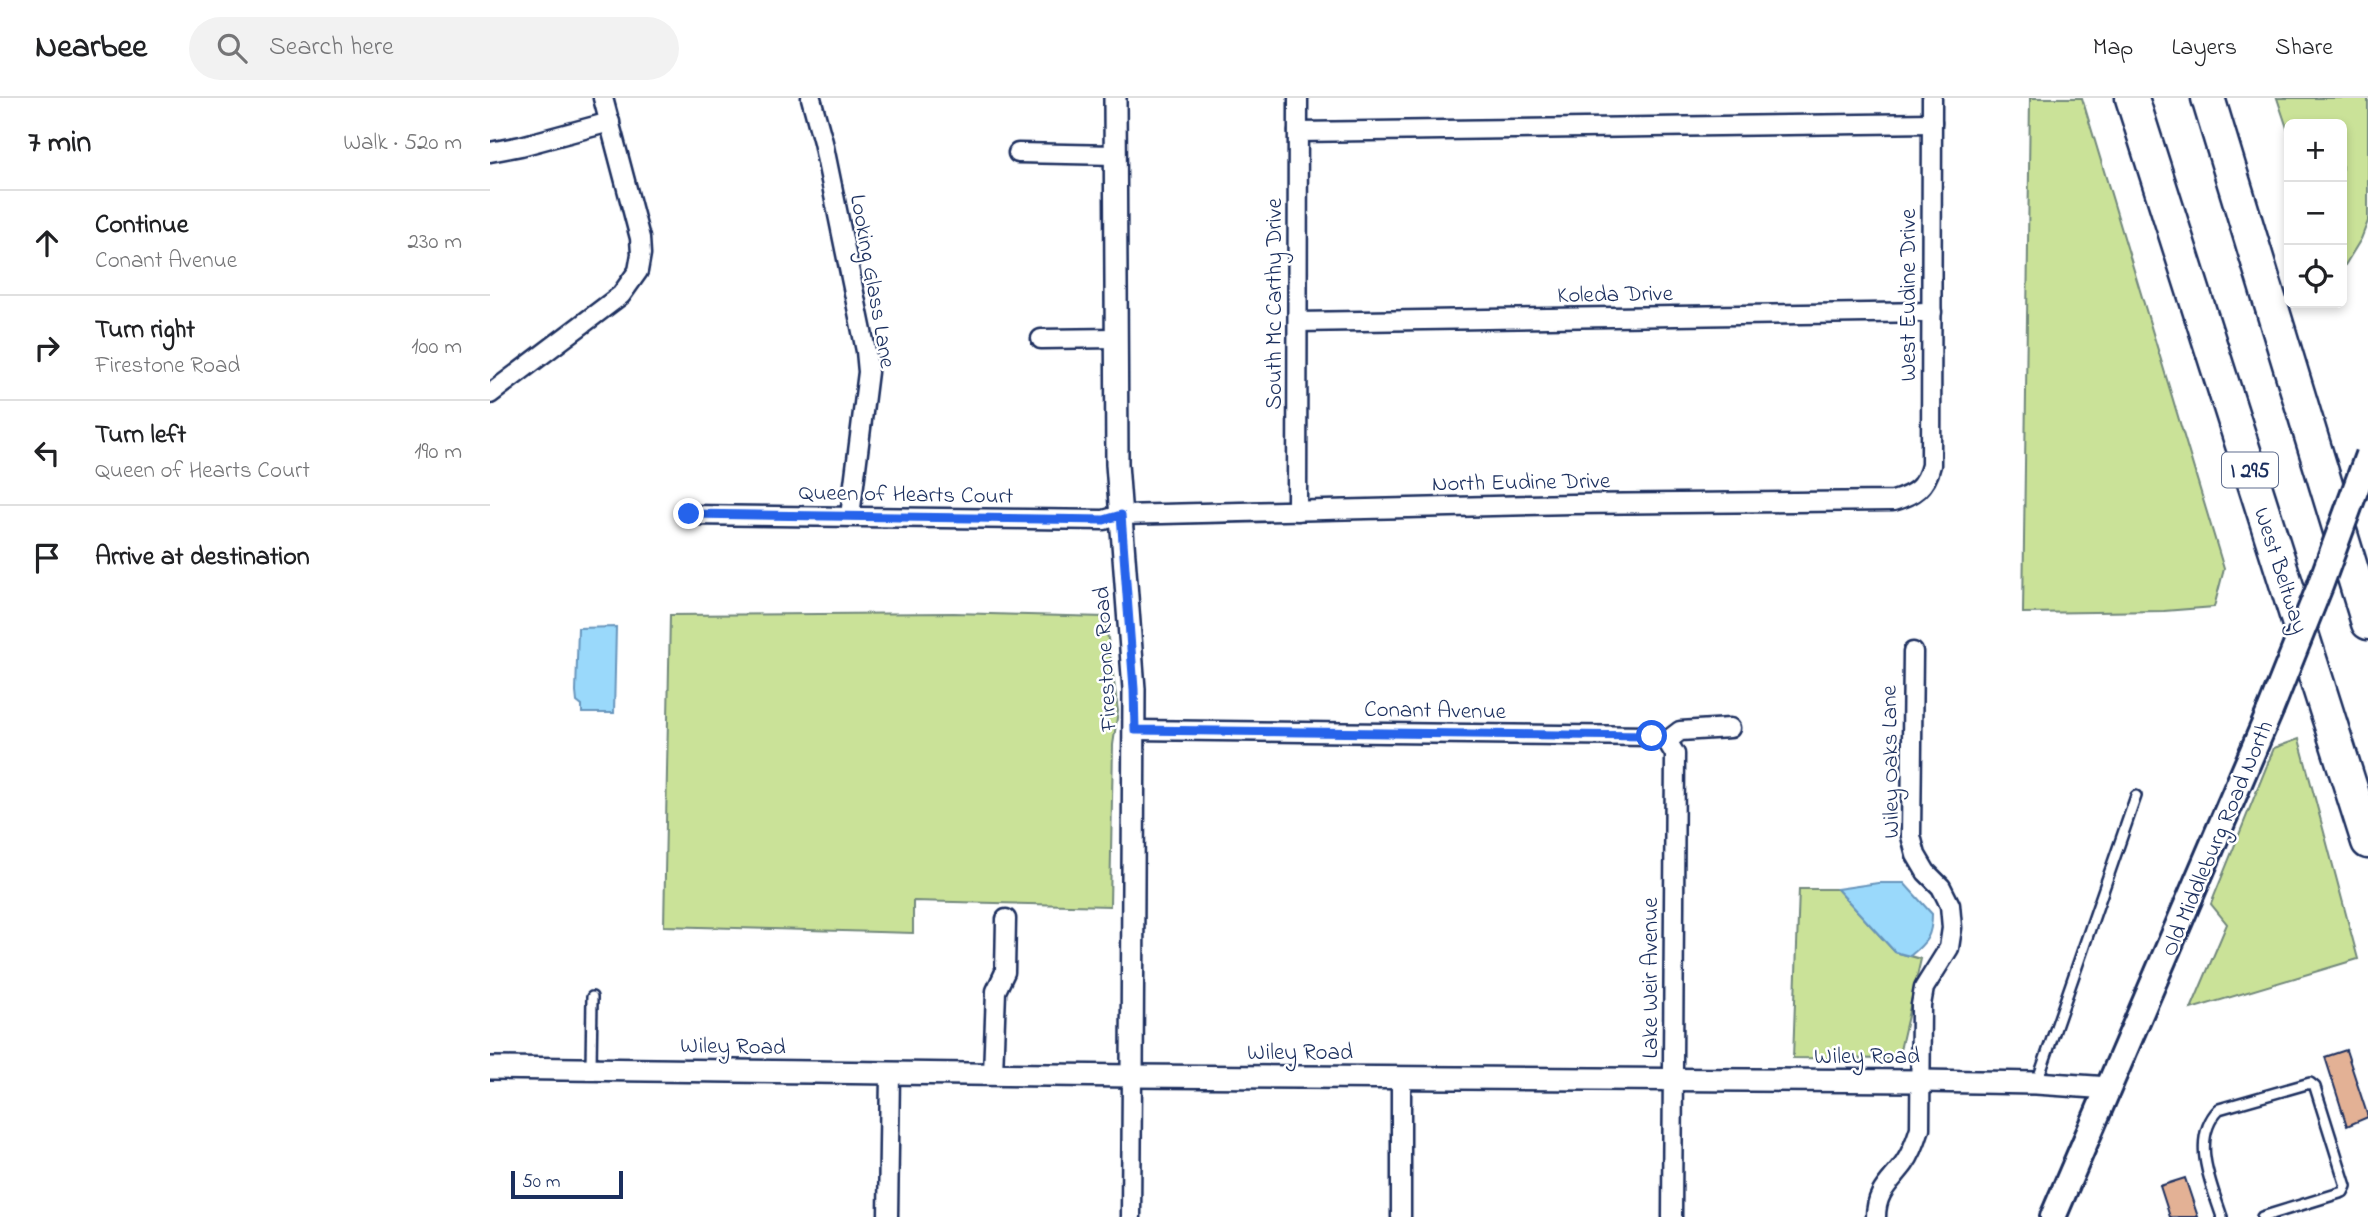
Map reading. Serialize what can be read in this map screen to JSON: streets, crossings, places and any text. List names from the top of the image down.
{
  "streets": {
    "highway": ["I 295", "West Beltway"],
    "main road": ["Old Middleburg Road North"],
    "street": [
      "Looking Glass Lane",
      "Koleda Drive",
      "West Eudine Drive",
      "South Mc Carthy Drive",
      "North Eudine Drive",
      "Queen of Hearts Court",
      "Firestone Road",
      "Conant Avenue",
      "Wiley Oaks Lane",
      "Lake Weir Avenue",
      "Wiley Road"
    ]
  },
  "crossings": [
    ["Looking Glass Lane", "Queen of Hearts Court"],
    ["Koleda Drive", "West Eudine Drive"],
    ["Koleda Drive", "South Mc Carthy Drive"],
    ["West Eudine Drive", "North Eudine Drive"],
    ["South Mc Carthy Drive", "North Eudine Drive"],
    ["North Eudine Drive", "Queen of Hearts Court"],
    ["North Eudine Drive", "Firestone Road"],
    ["Queen of Hearts Court", "Firestone Road"],
    ["Firestone Road", "Conant Avenue"],
    ["Firestone Road", "Wiley Road"],
    ["Conant Avenue", "Lake Weir Avenue"],
    ["Wiley Oaks Lane", "Wiley Road"],
    ["Old Middleburg Road North", "Wiley Road"],
    ["Lake Weir Avenue", "Wiley Road"]
  ],
  "scale_bar": "50 m",
  "page": {
    "header": "Nearbee",
    "search": "Search here",
    "nav": ["Map", "Layers", "Share"],
    "heading": ["7 min", "Walk · 520 m"],
    "map_buttons": ["+", "−"],
    "list": [
      ["Continue", "Conant Avenue", "230 m"],
      ["Turn right", "Firestone Road", "100 m"],
      ["Turn left", "Queen of Hearts Court", "190 m"],
      "Arrive at destination"
    ],
    "scale": "50 m"
  }
}
